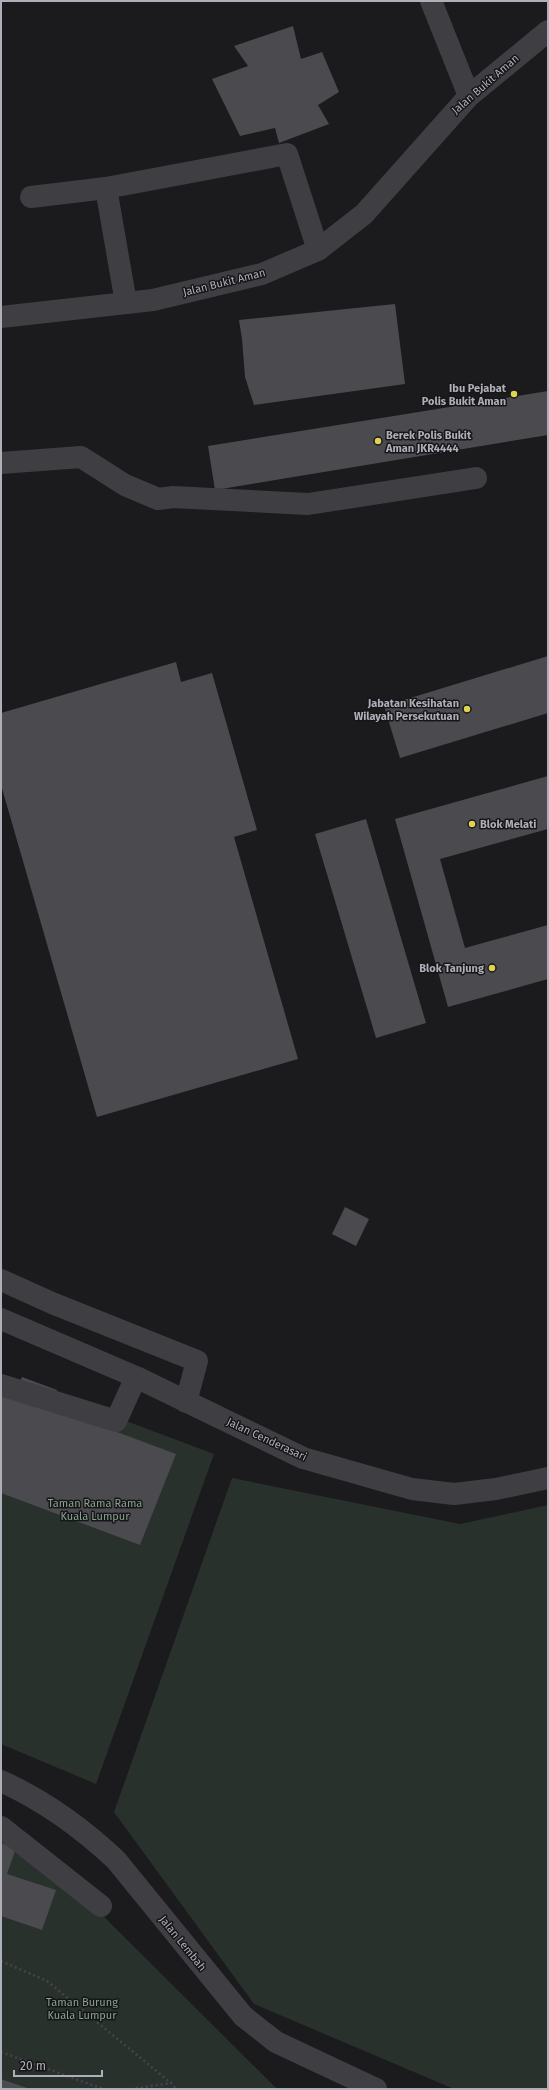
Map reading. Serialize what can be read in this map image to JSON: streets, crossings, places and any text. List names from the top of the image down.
{
  "streets": {
    "street": ["Jalan Bukit Aman", "Jalan Cenderasari", "Jalan Lembah"]
  },
  "parks": ["Taman Rama Rama Kuala Lumpur", "Taman Burung Kuala Lumpur"],
  "places": [
    "Ibu Pejabat Polis Bukit Aman",
    "Berek Polis Bukit Aman JKR4444",
    "Jabatan Kesihatan Wilayah Persekutuan",
    "Blok Melati",
    "Blok Tanjung"
  ],
  "scale_bar": "20 m"
}
